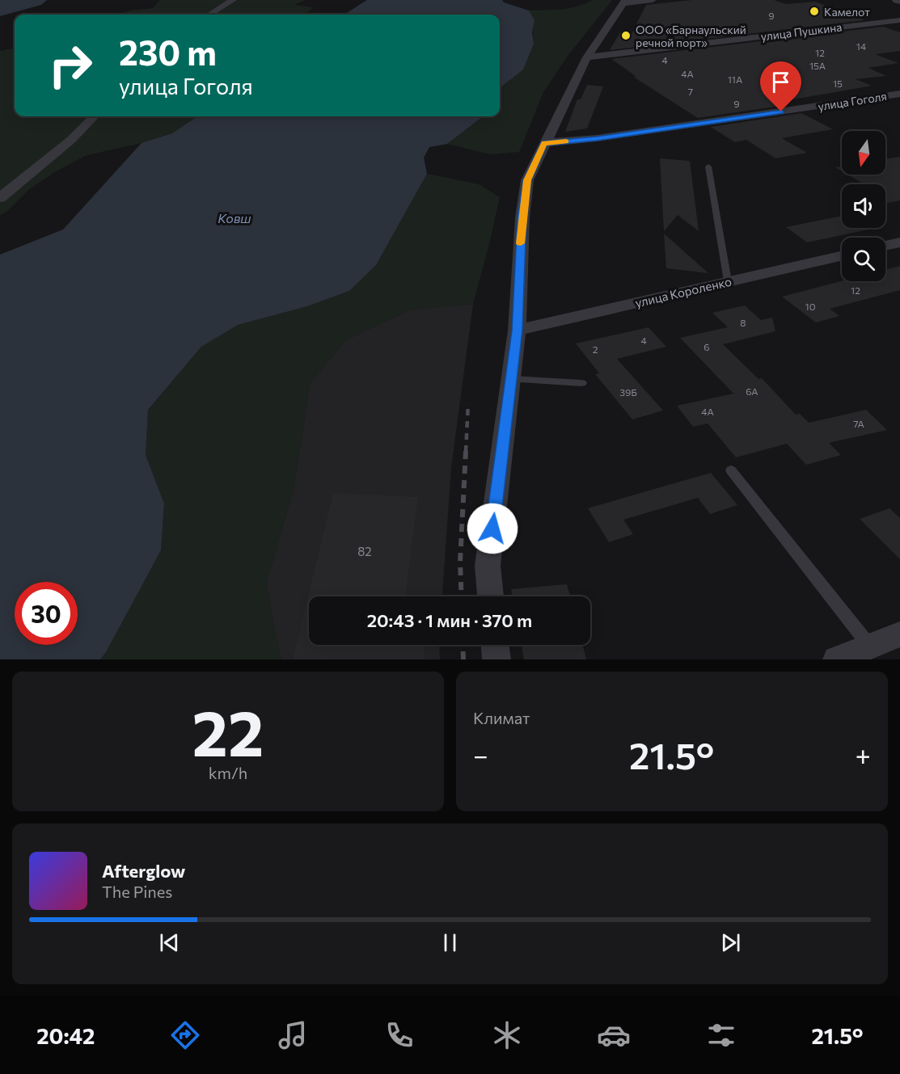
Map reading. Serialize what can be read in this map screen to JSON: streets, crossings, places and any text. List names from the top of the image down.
{
  "streets": {
    "street": ["улица Пушкина", "улица Гоголя", "улица Короленко"]
  },
  "water": ["Ковш"],
  "places": ["Камелот", "ООО «Барнаульский речной порт»"],
  "house_numbers": [
    "9",
    "14",
    "12",
    "4",
    "15А",
    "4А",
    "11А",
    "15",
    "7",
    "9",
    "12",
    "10",
    "8",
    "4",
    "6",
    "2",
    "6А",
    "39Б",
    "4А",
    "7А",
    "82"
  ],
  "north": "bottom",
  "page": {
    "turn": ["230 m", "улица Гоголя"],
    "limit": "30",
    "trip": "20:43 · 1 мин · 370 m",
    "tile": [
      ["22", "km/h"],
      "Климат"
    ],
    "heat": ["−", "21.5°", "+"],
    "song": ["Afterglow", "The Pines"],
    "tabs": ["20:42", "21.5°"]
  }
}
